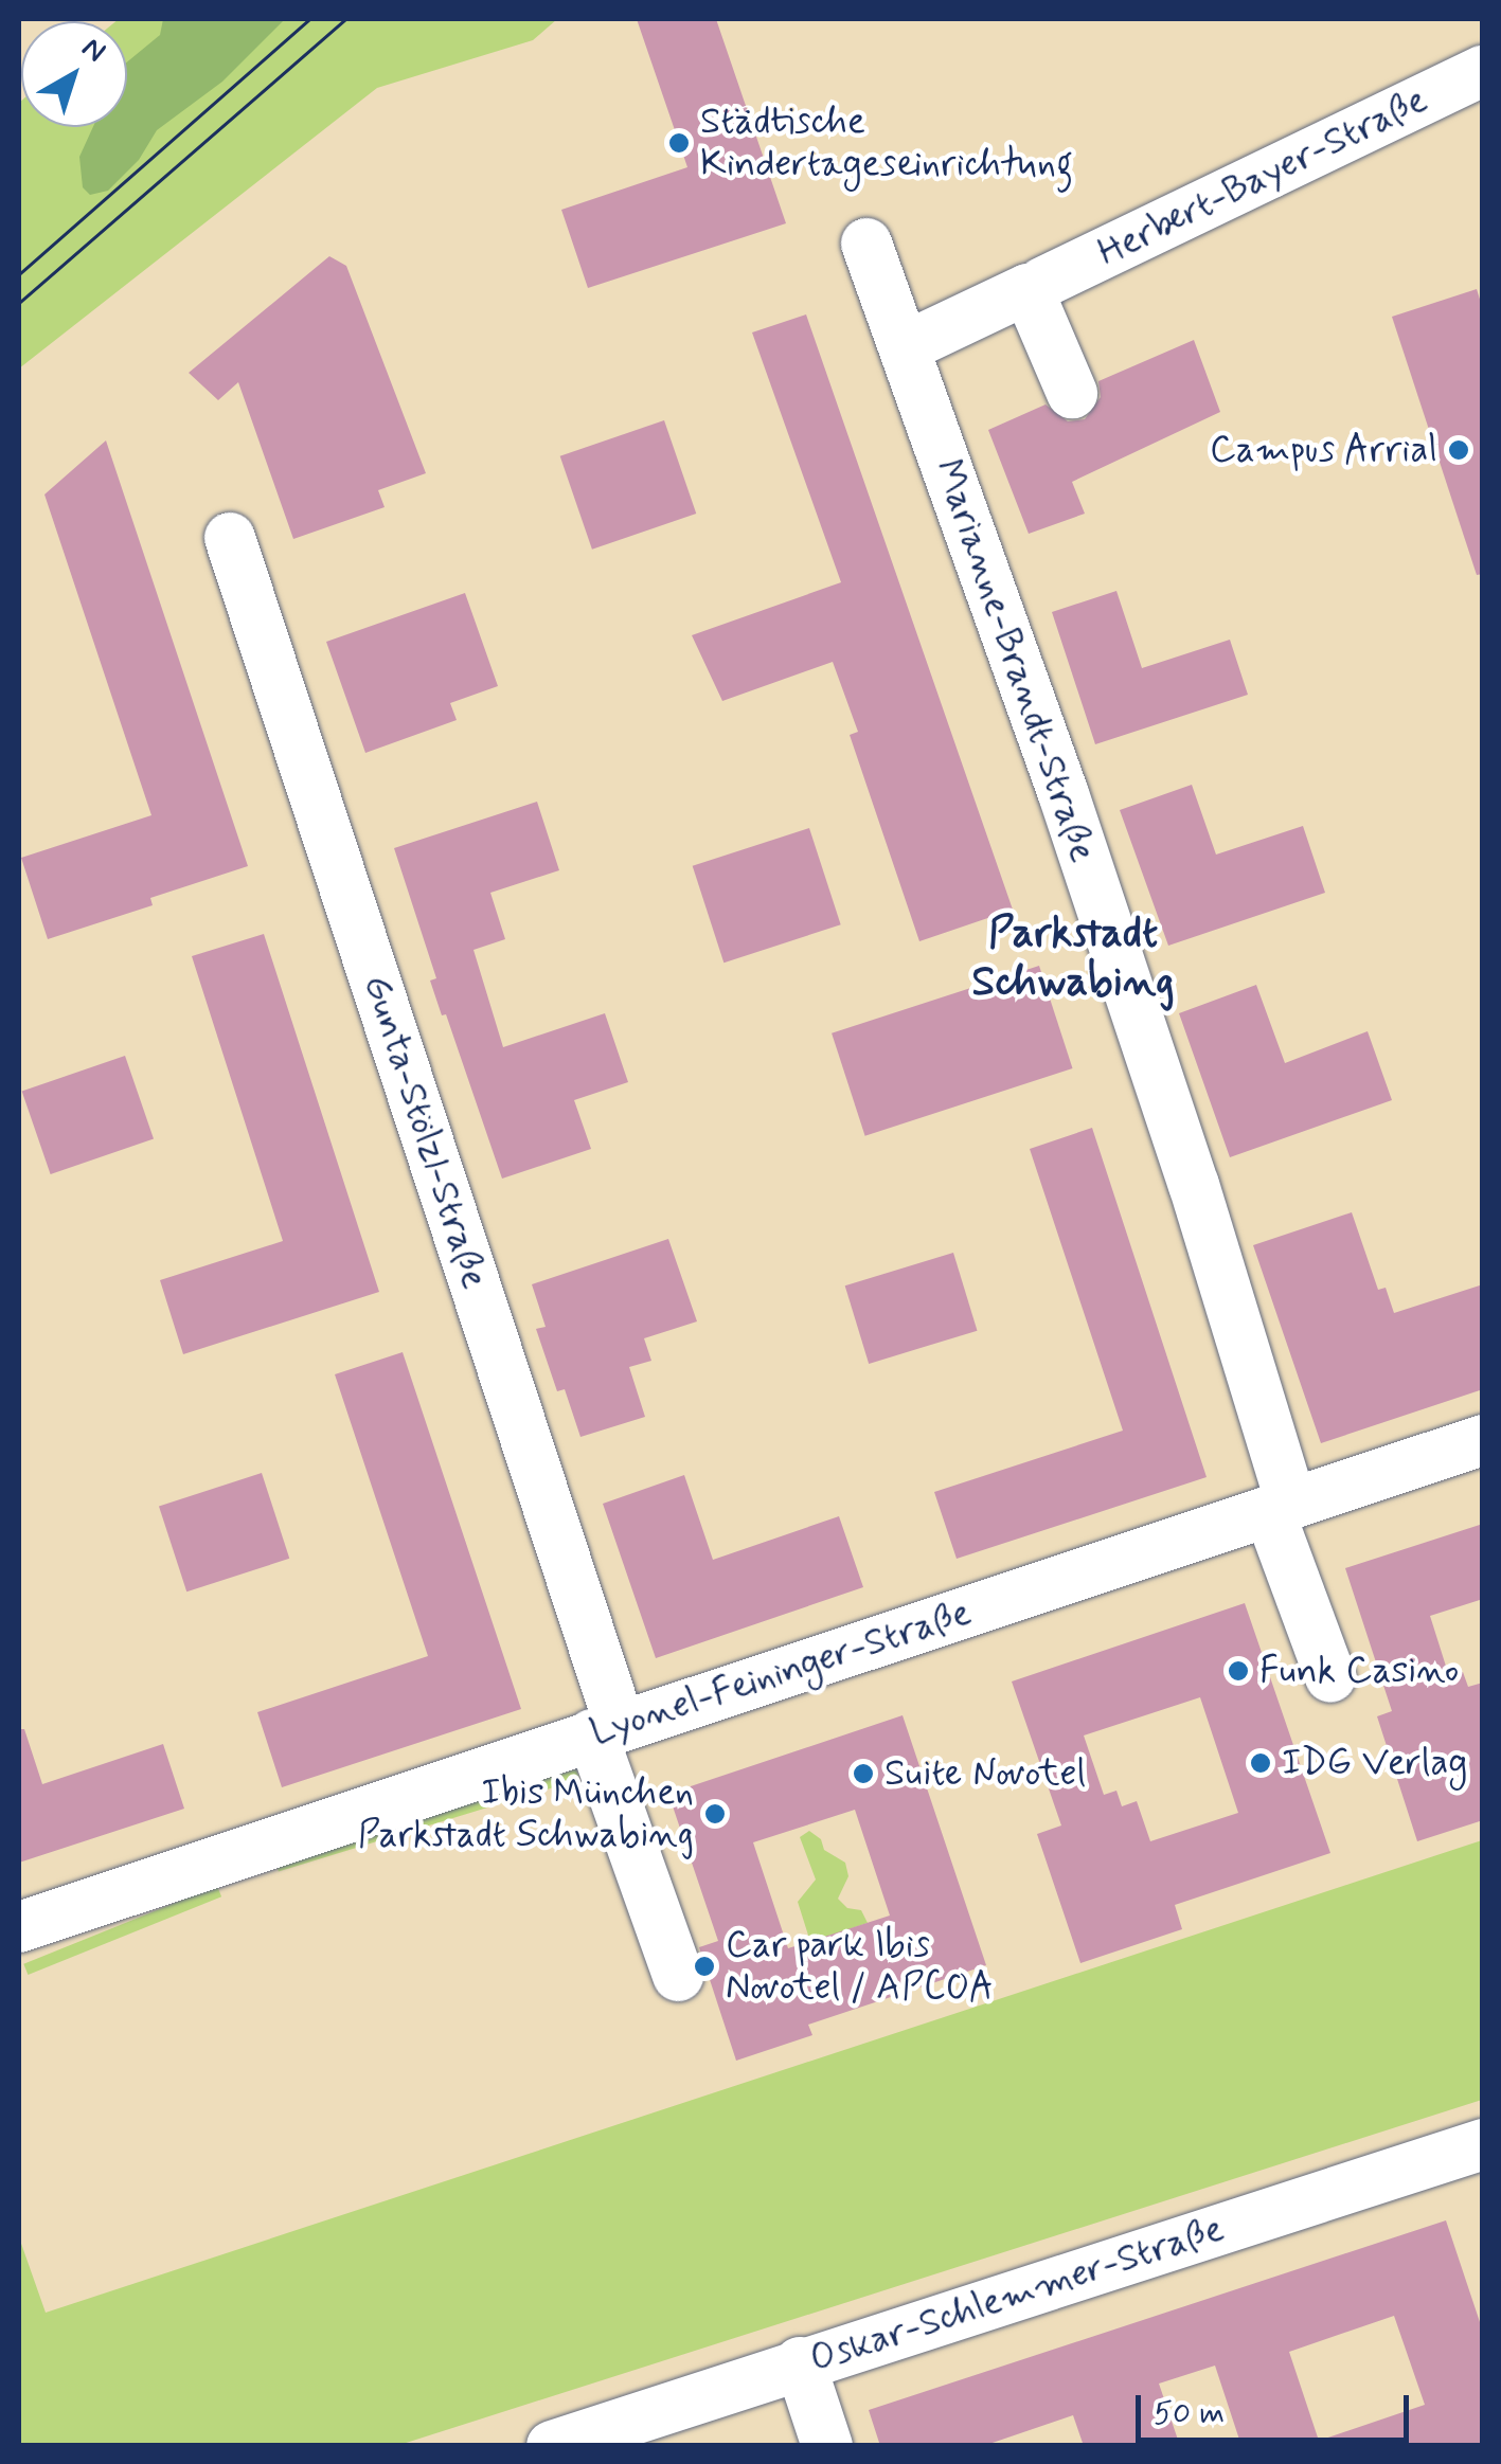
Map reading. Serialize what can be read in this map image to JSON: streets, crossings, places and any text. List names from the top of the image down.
{
  "streets": {
    "street": [
      "Herbert-Bayer-Straße",
      "Marianne-Brandt-Straße",
      "Gunta-Stölzl-Straße",
      "Lyonel-Feininger-Straße",
      "Oskar-Schlemmer-Straße"
    ]
  },
  "crossings": [
    ["Herbert-Bayer-Straße", "Marianne-Brandt-Straße"],
    ["Marianne-Brandt-Straße", "Lyonel-Feininger-Straße"],
    ["Gunta-Stölzl-Straße", "Lyonel-Feininger-Straße"]
  ],
  "districts": ["Parkstadt Schwabing"],
  "places": [
    "Städtische Kindertageseinrichtung",
    "Campus Arrial",
    "Funk Casino",
    "IDG Verlag",
    "Suite Novotel",
    "Ibis München Parkstadt Schwabing",
    "Car park Ibis Novotel / APCOA"
  ],
  "scale_bar": "50 m",
  "north": "top right"
}
